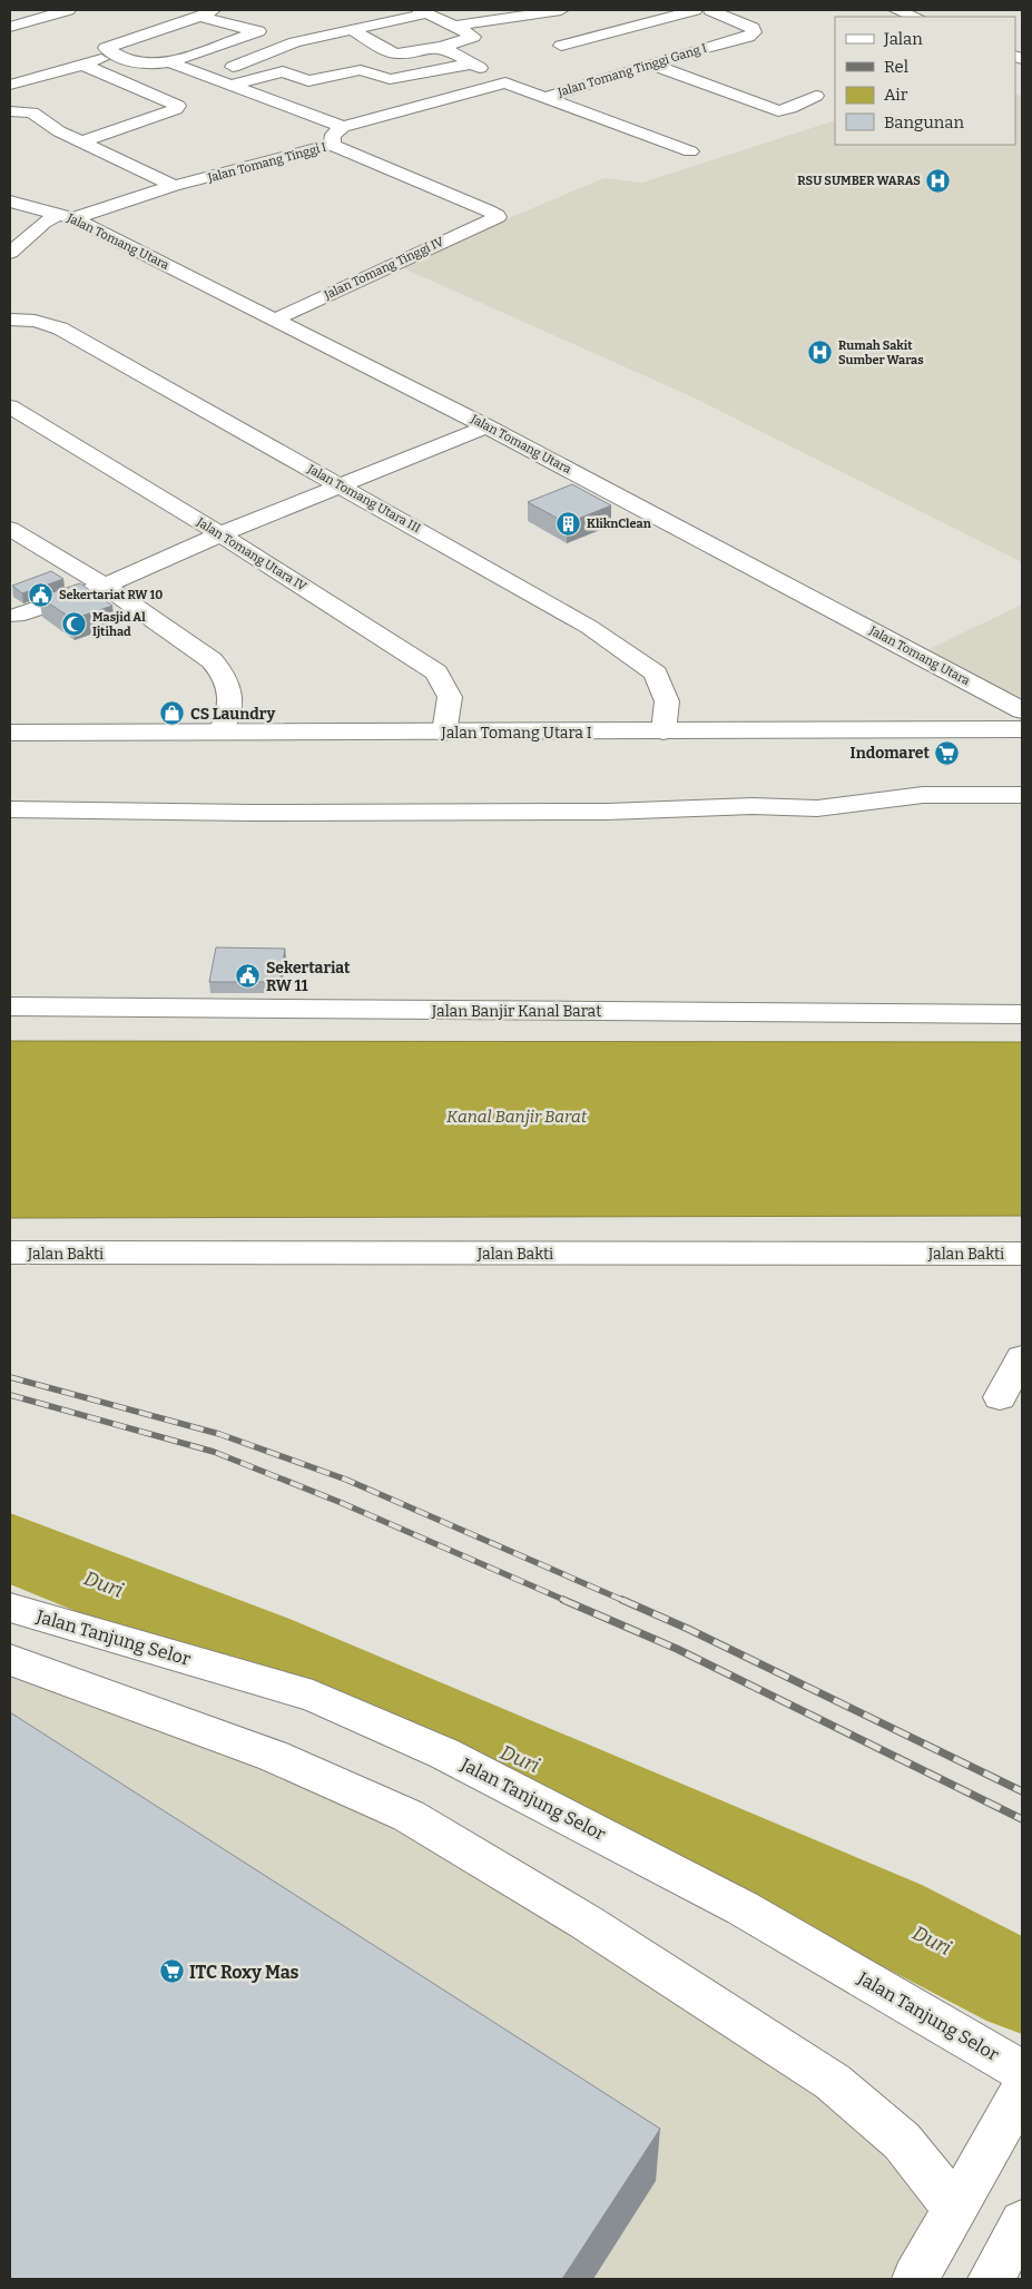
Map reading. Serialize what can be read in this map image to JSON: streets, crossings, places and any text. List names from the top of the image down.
{
  "streets": {
    "street": [
      "Jalan Tomang Tinggi Gang I",
      "Jalan Tomang Tinggi I",
      "Jalan Tomang Utara",
      "Jalan Tomang Tinggi IV",
      "Jalan Tomang Utara III",
      "Jalan Tomang Utara IV",
      "Jalan Tomang Utara I",
      "Jalan Banjir Kanal Barat",
      "Jalan Bakti",
      "Jalan Tanjung Selor"
    ]
  },
  "crossings": [
    ["Jalan Tomang Tinggi I", "Jalan Tomang Utara"],
    ["Jalan Tomang Tinggi I", "Jalan Tomang Tinggi IV"],
    ["Jalan Tomang Utara", "Jalan Tomang Tinggi IV"],
    ["Jalan Tomang Utara III", "Jalan Tomang Utara I"],
    ["Jalan Tomang Utara IV", "Jalan Tomang Utara I"]
  ],
  "water": ["Kanal Banjir Barat", "Duri"],
  "places": {
    "hospital": ["RSU SUMBER WARAS", "Rumah Sakit Sumber Waras"],
    "building": ["KliknClean"],
    "public building": ["Sekertariat RW 10", "Sekertariat RW 11"],
    "mosque": ["Masjid Al Ijtihad"],
    "shop": ["CS Laundry"],
    "supermarket": ["Indomaret", "ITC Roxy Mas"]
  },
  "legend": [
    "Jalan",
    "Rel",
    "Air",
    "Bangunan"
  ]
}
